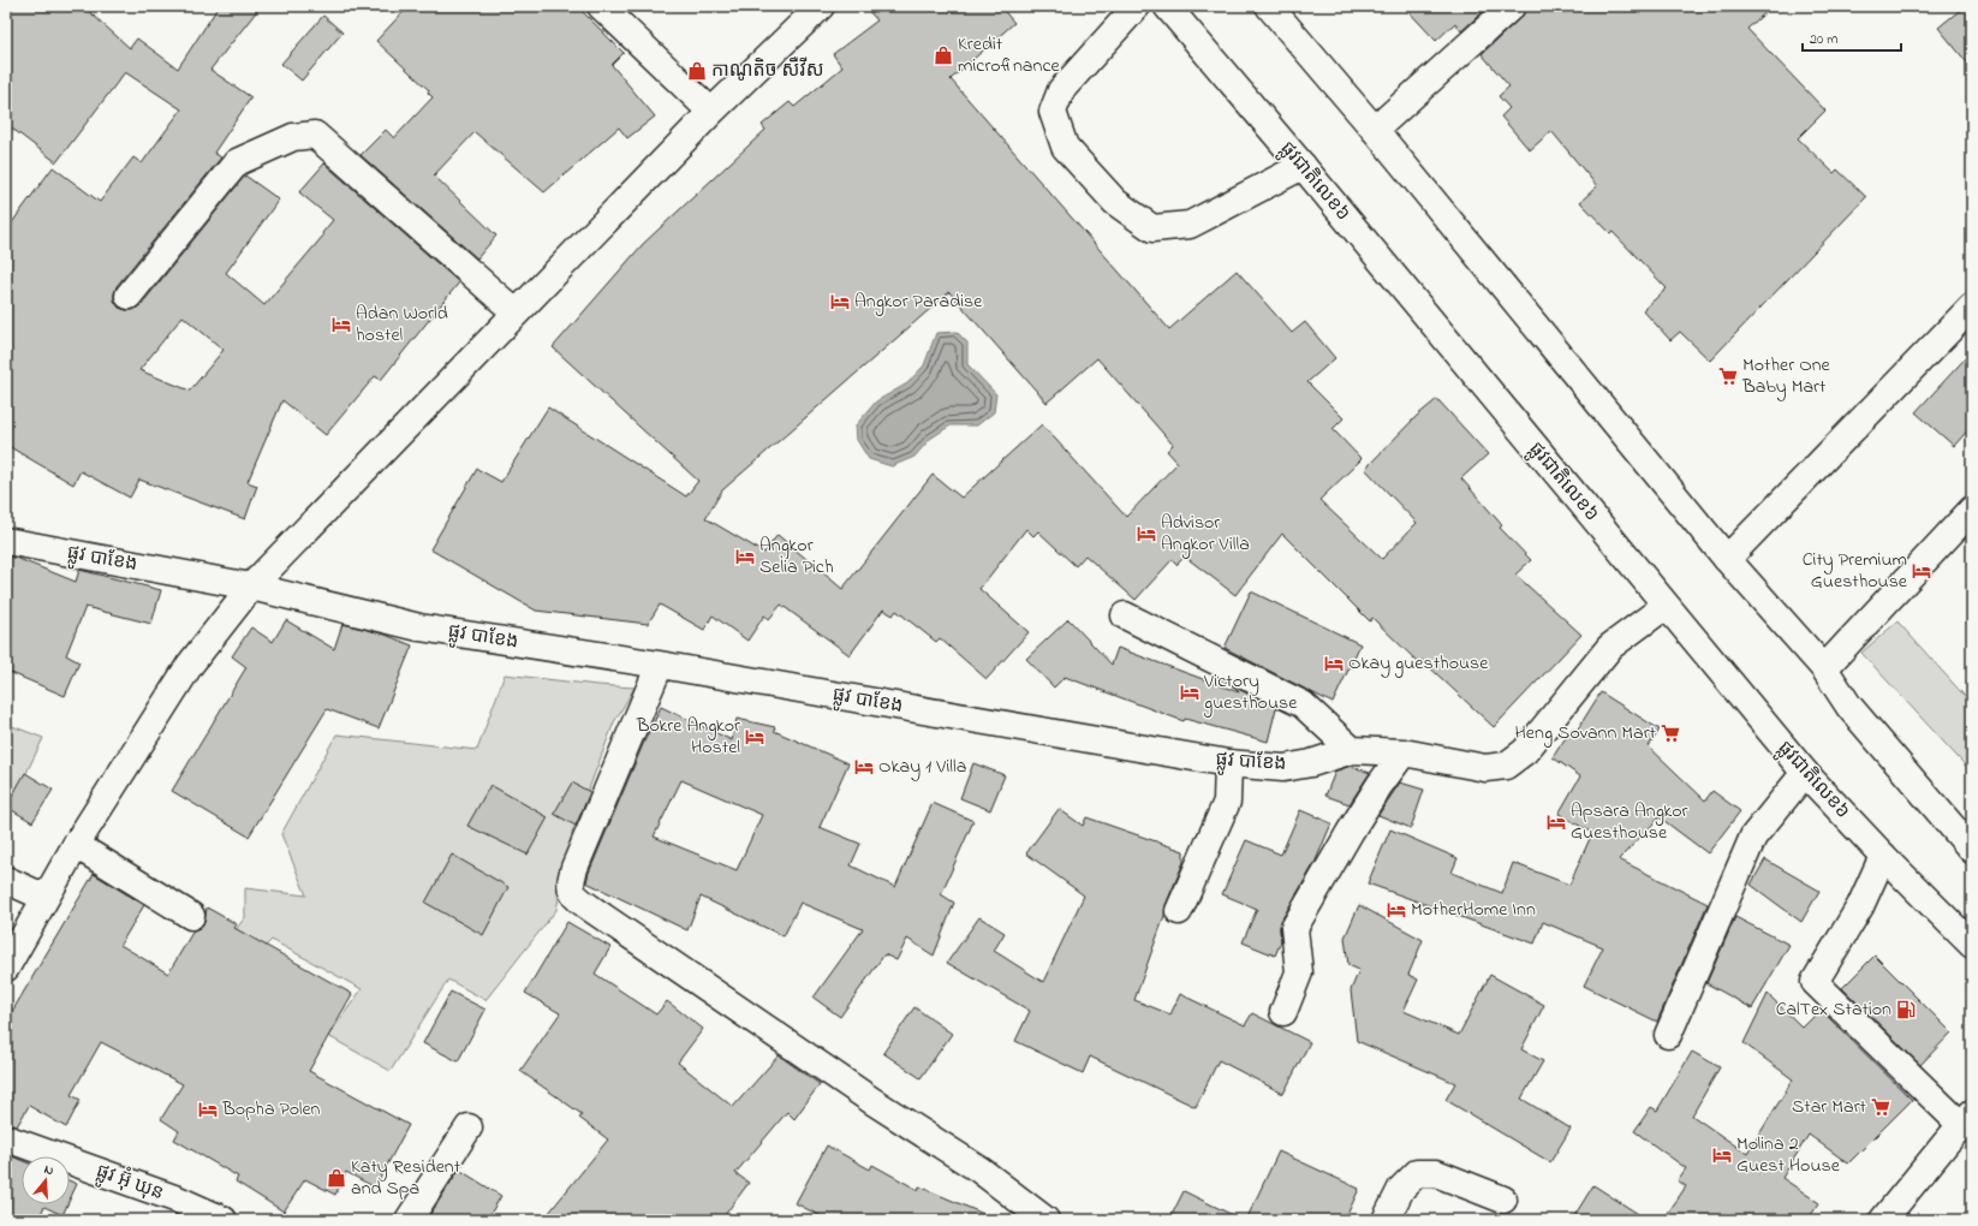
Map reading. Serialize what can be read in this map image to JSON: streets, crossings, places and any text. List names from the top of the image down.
{
  "streets": {
    "street": ["ផ្លូវជាតិលេខ៦", "ផ្លូវ បាខែង", "ផ្លូវ អ៊ុំ ឃុន"]
  },
  "crossings": [
    ["ផ្លូវជាតិលេខ៦", "ផ្លូវ បាខែង"]
  ],
  "places": {
    "shop": ["Kredit microfinance", "កាណូតិច សឺវីស", "Katy Resident and Spa"],
    "hotel": [
      "Angkor Paradise",
      "Adan World hostel",
      "Advisor Angkor Villa",
      "Angkor Selia Pich",
      "City Premium Guesthouse",
      "Okay guesthouse",
      "Victory guesthouse",
      "Bokre Angkor Hostel",
      "Okay 1 Villa",
      "Apsara Angkor Guesthouse",
      "MotherHome Inn",
      "Bopha Polen",
      "Molina 2 Guest House"
    ],
    "supermarket": ["Mother One Baby Mart", "Heng Sovann Mart", "Star Mart"],
    "fuel station": ["CalTex Station"]
  },
  "scale_bar": "20 m",
  "north": "top"
}
